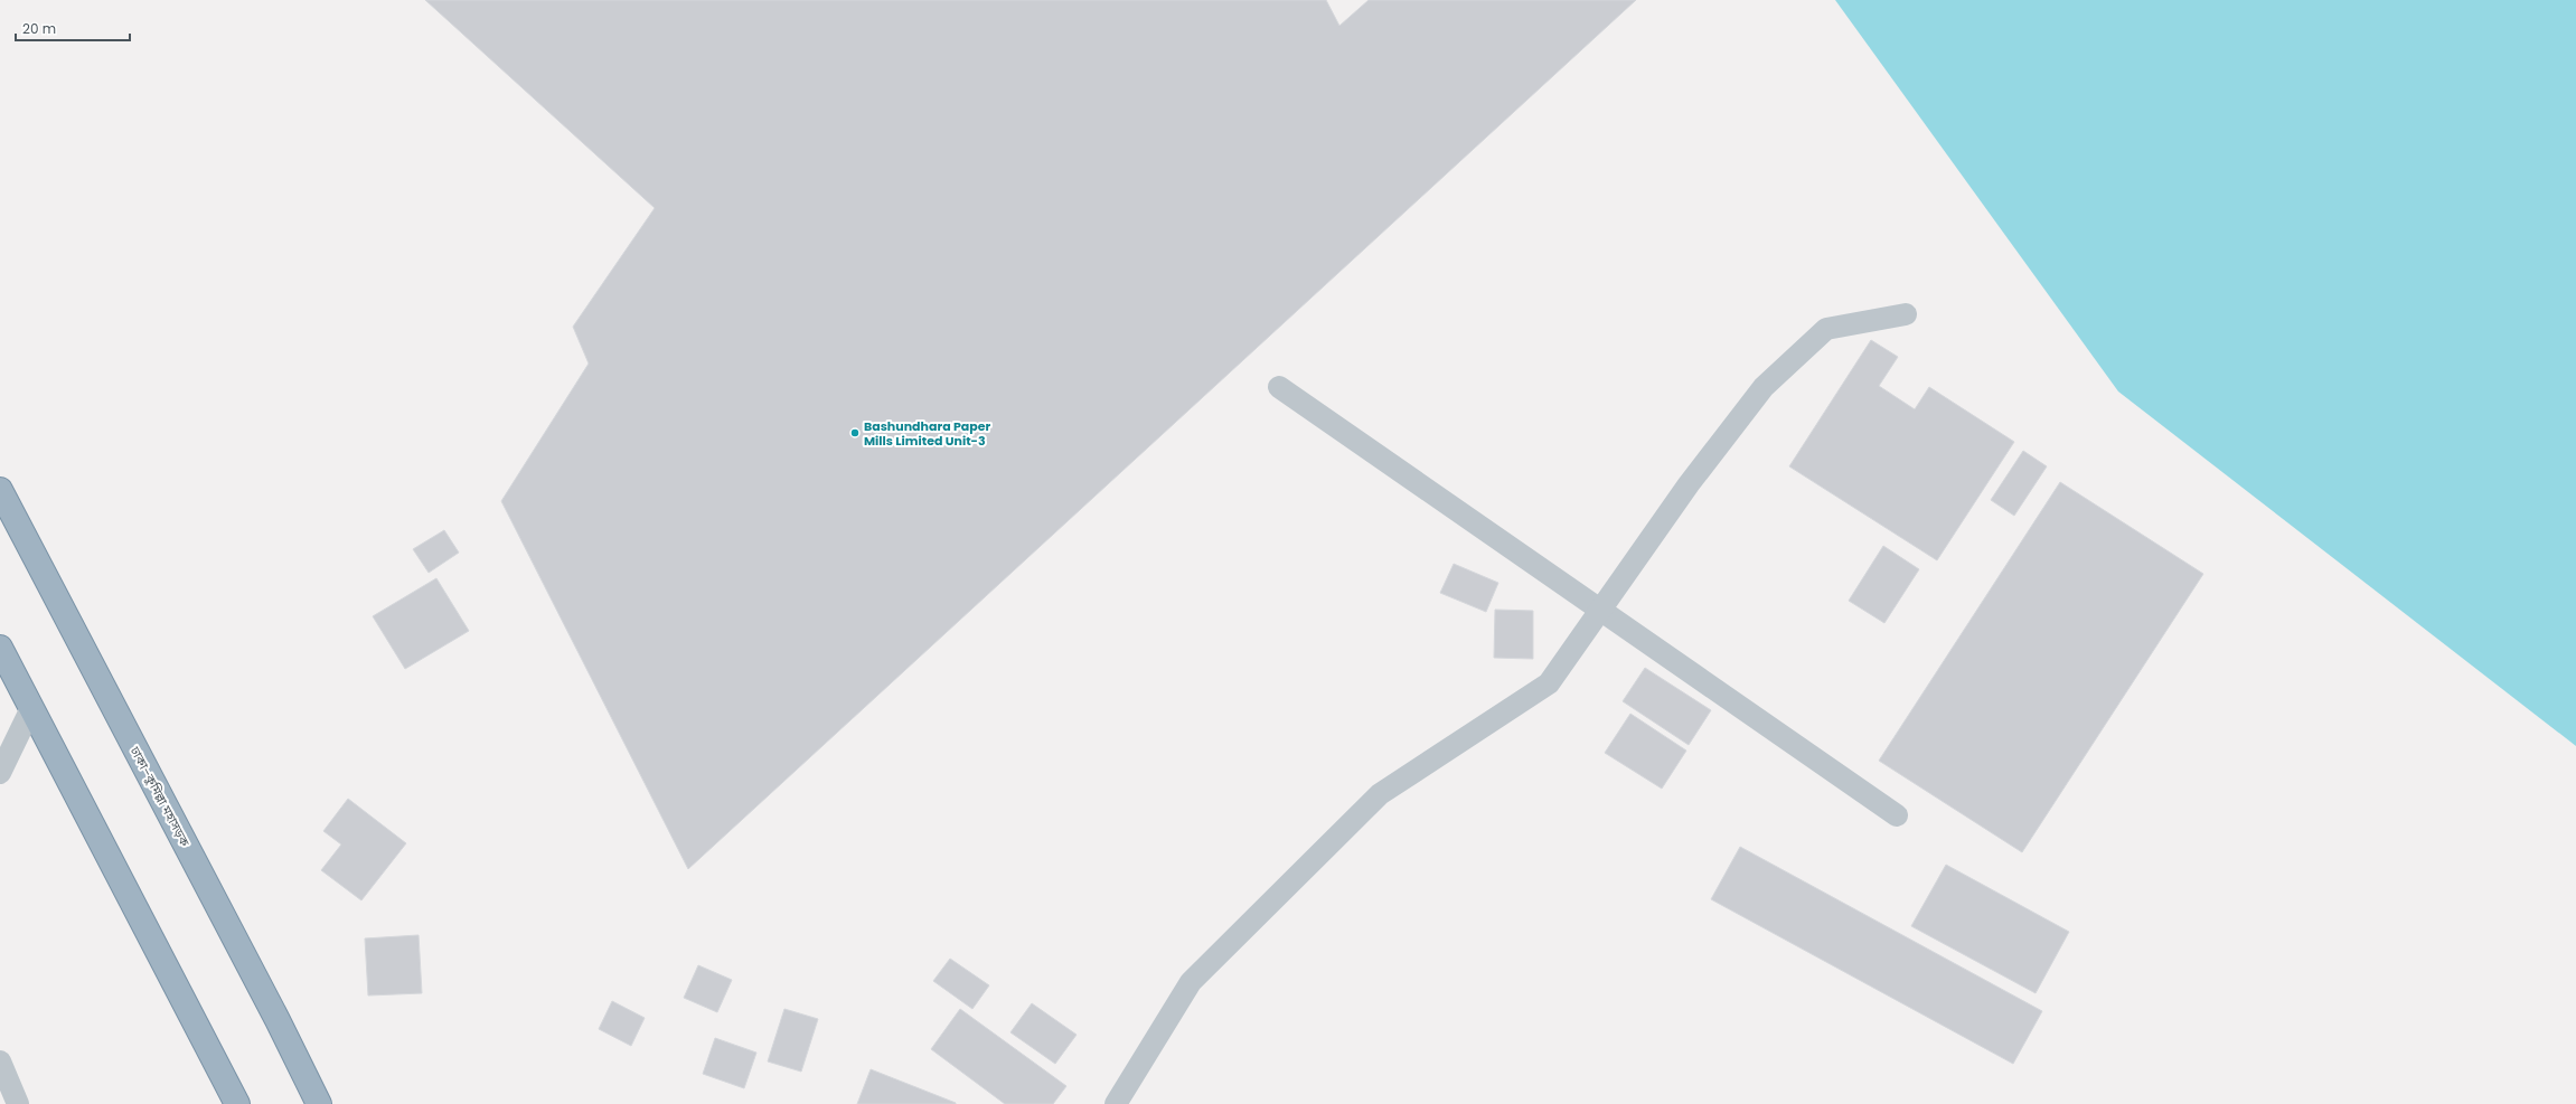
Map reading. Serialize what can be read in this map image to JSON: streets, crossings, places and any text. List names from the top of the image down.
{
  "streets": {
    "highway": ["ঢাকা–কুমিল্লা মহাসড়ক"]
  },
  "places": ["Bashundhara Paper Mills Limited Unit-3"],
  "scale_bar": "20 m"
}
